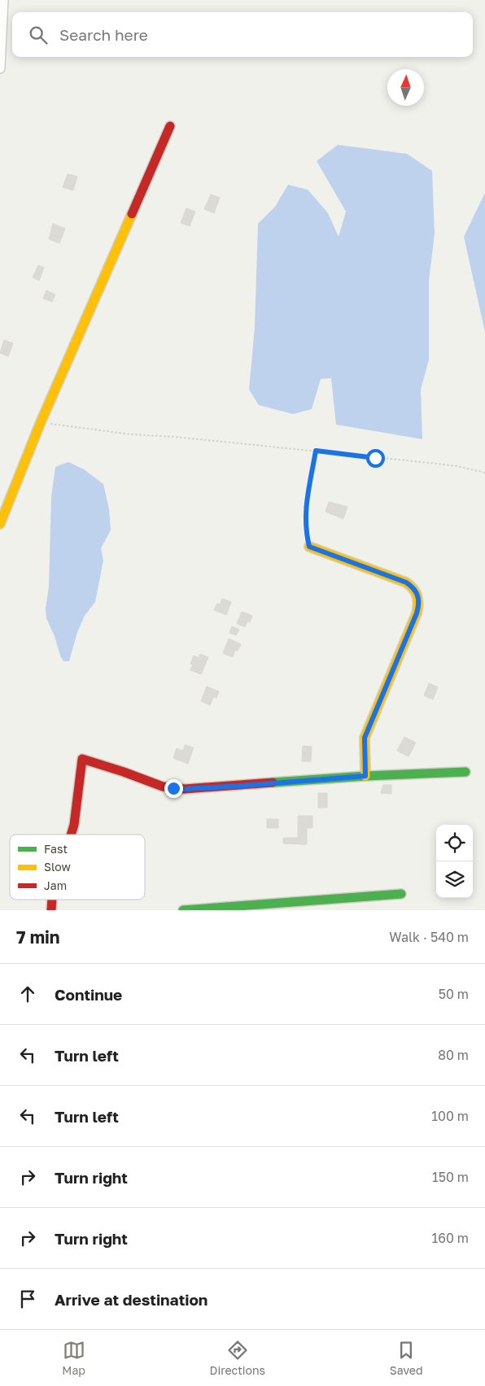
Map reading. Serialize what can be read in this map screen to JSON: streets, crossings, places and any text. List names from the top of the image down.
{
  "legend": ["Fast", "Slow", "Jam"],
  "north": "top",
  "page": {
    "search": "Search here",
    "heading": ["7 min", "Walk · 540 m"],
    "list": [
      ["Continue", "50 m"],
      ["Turn left", "80 m"],
      ["Turn left", "100 m"],
      ["Turn right", "150 m"],
      ["Turn right", "160 m"],
      "Arrive at destination"
    ],
    "nav": ["Map", "Directions", "Saved"]
  }
}
